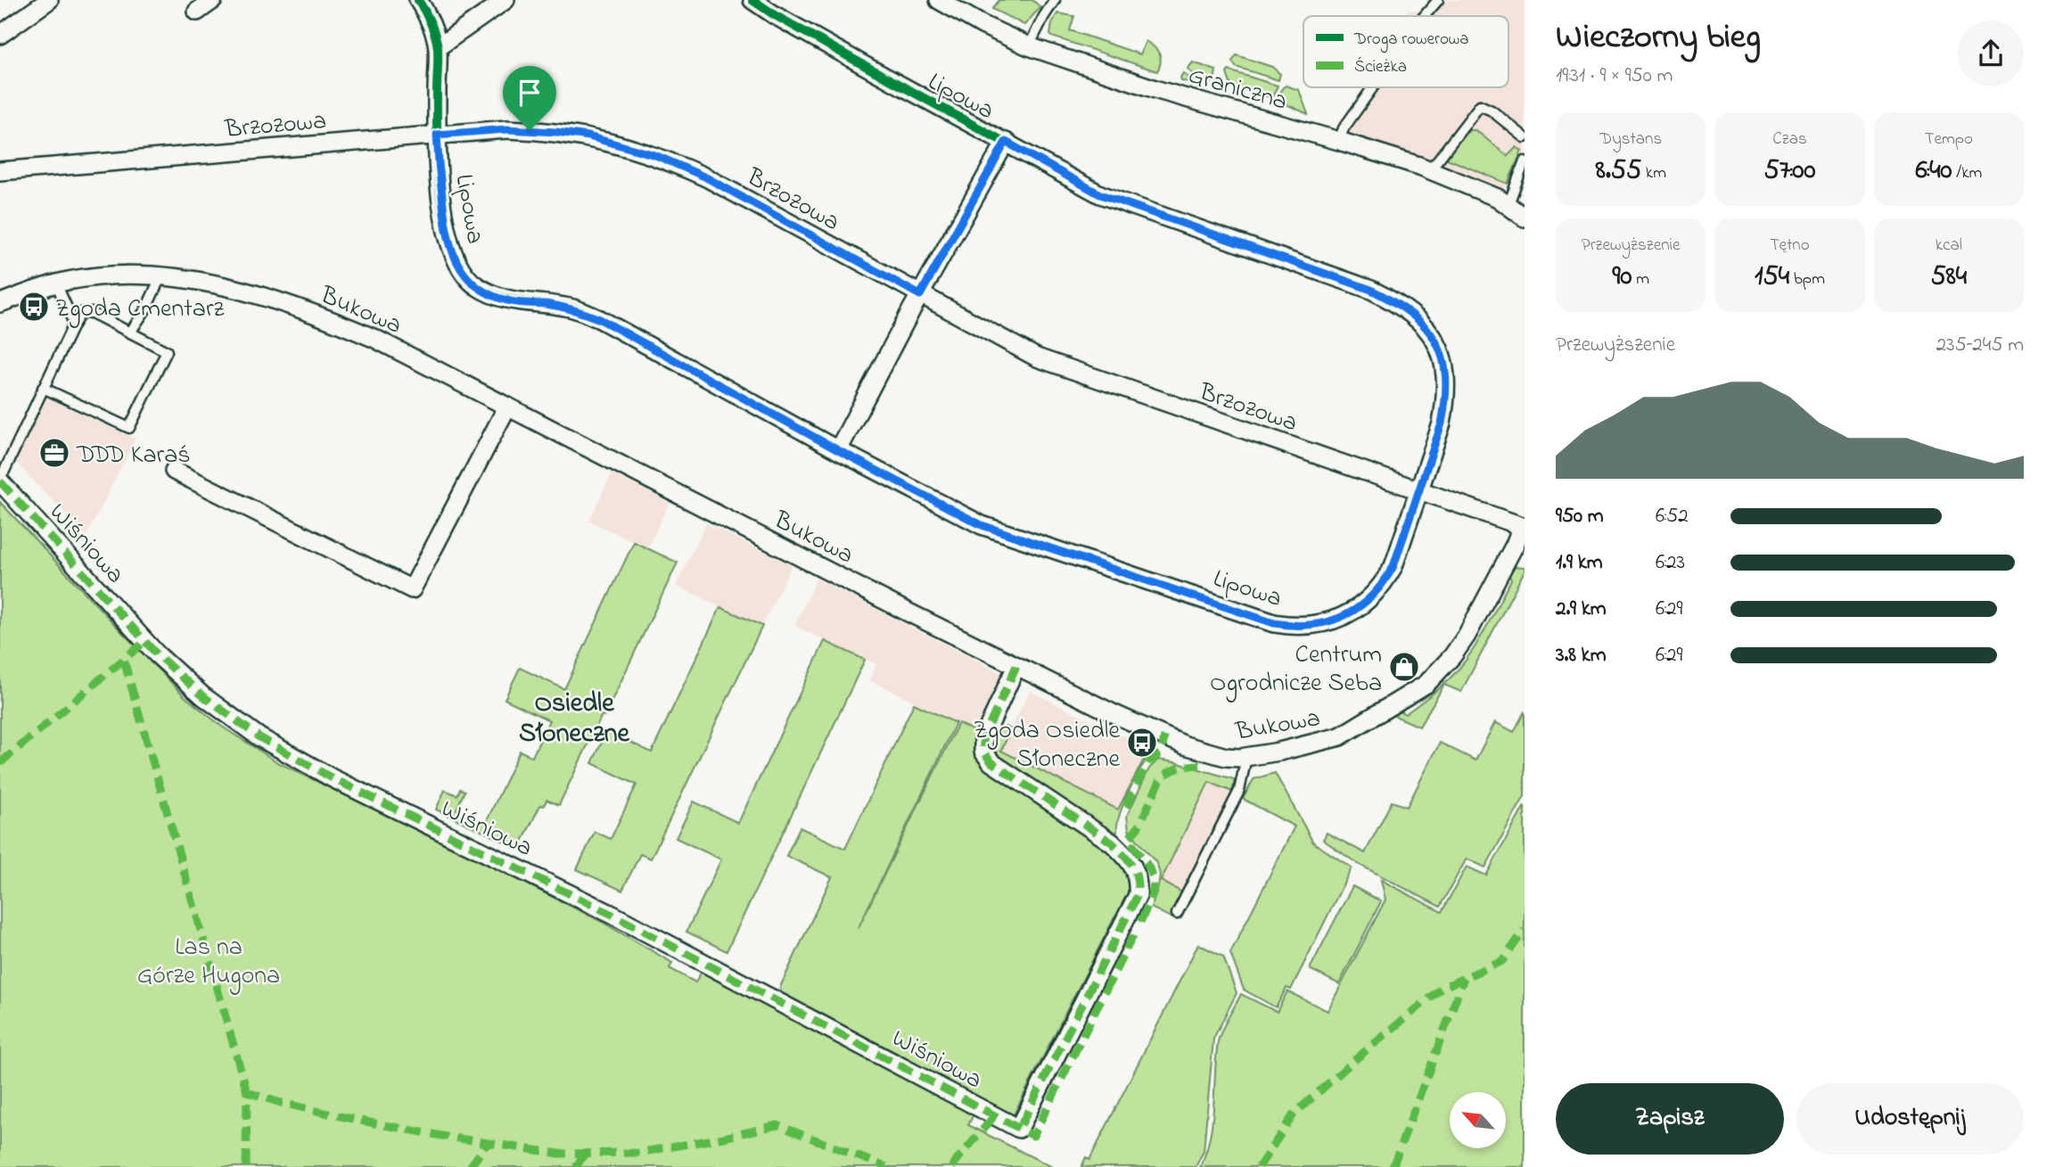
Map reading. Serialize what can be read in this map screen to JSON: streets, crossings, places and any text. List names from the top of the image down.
{
  "streets": {
    "street": [
      "Graniczna",
      "Lipowa",
      "Brzozowa",
      "Bukowa",
      "Wiśniowa"
    ]
  },
  "crossings": [
    ["Lipowa", "Brzozowa"],
    ["Brzozowa", "Bukowa"],
    ["Bukowa", "Wiśniowa"]
  ],
  "districts": ["Osiedle Słoneczne"],
  "parks": ["Las na Górze Hugona"],
  "places": {
    "bus stop": ["Zgoda Cmentarz", "Zgoda Osiedle Słoneczne"],
    "office": ["DDD Karaś"],
    "shop": ["Centrum Ogrodnicze Seba"]
  },
  "legend": ["Droga rowerowa", "Ścieżka"],
  "north": "top left",
  "page": {
    "heading": ["Wieczorny bieg", "19:31 · 9 × 950 m"],
    "stats": [
      ["Dystans", "8.55 km"],
      ["Czas", "57:00"],
      ["Tempo", "6:40 /km"],
      ["Przewyższenie", "90 m"],
      ["Tętno", "154 bpm"],
      ["kcal", "584"]
    ],
    "chart": ["Przewyższenie", "235–245 m"],
    "list": [
      {
        "name": "950 m",
        "note": "6:52"
      },
      {
        "name": "1.9 km",
        "note": "6:23"
      },
      {
        "name": "2.9 km",
        "note": "6:29"
      },
      {
        "name": "3.8 km",
        "note": "6:29"
      }
    ],
    "buttons": ["Zapisz", "Udostępnij"]
  }
}
